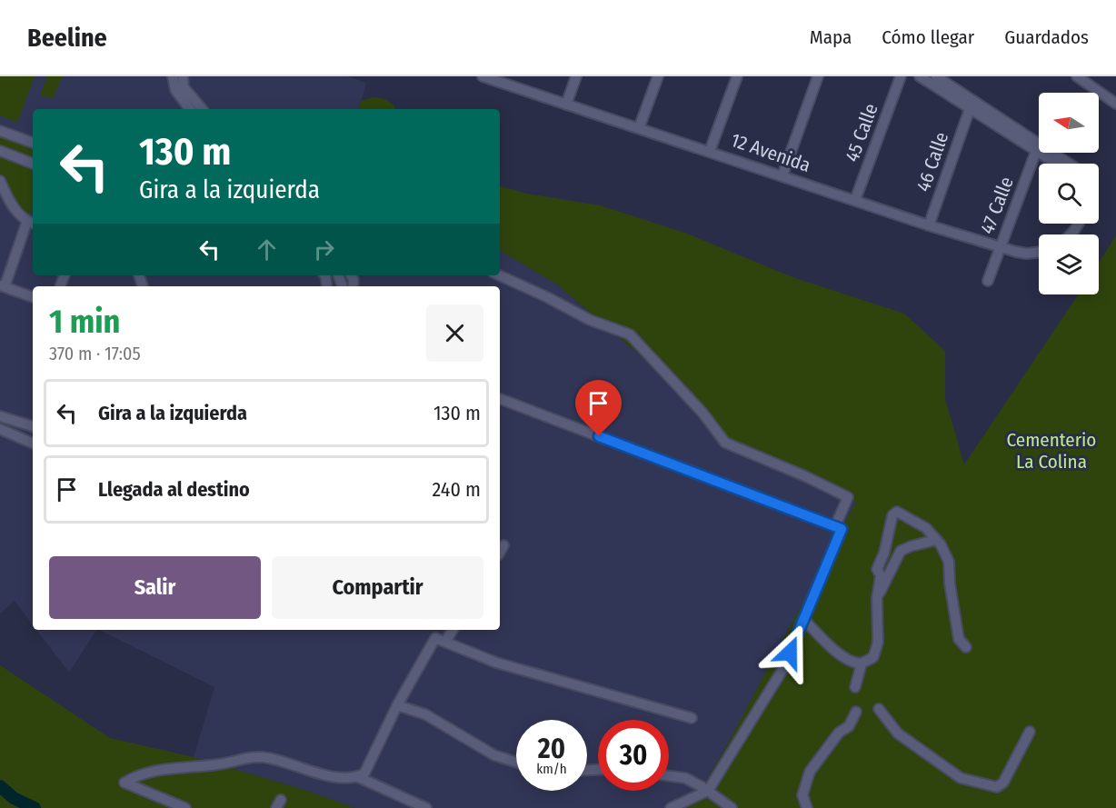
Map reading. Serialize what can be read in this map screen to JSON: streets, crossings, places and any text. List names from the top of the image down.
{
  "streets": {
    "street": [
      "45 Calle",
      "12 Avenida",
      "46 Calle",
      "47 Calle"
    ]
  },
  "crossings": [
    ["45 Calle", "12 Avenida"],
    ["12 Avenida", "46 Calle"],
    ["12 Avenida", "47 Calle"]
  ],
  "parks": ["Cementerio La Colina"],
  "north": "left",
  "page": {
    "header": "Beeline",
    "nav": ["Mapa", "Cómo llegar", "Guardados"],
    "turn": ["130 m", "Gira a la izquierda"],
    "heading": ["1 min", "370 m · 17:05"],
    "list": [
      {
        "name": "Gira a la izquierda",
        "value": "130 m"
      },
      {
        "name": "Llegada al destino",
        "value": "240 m"
      }
    ],
    "buttons": ["Salir", "Compartir"],
    "speed": "20 km/h",
    "limit": "30"
  }
}
